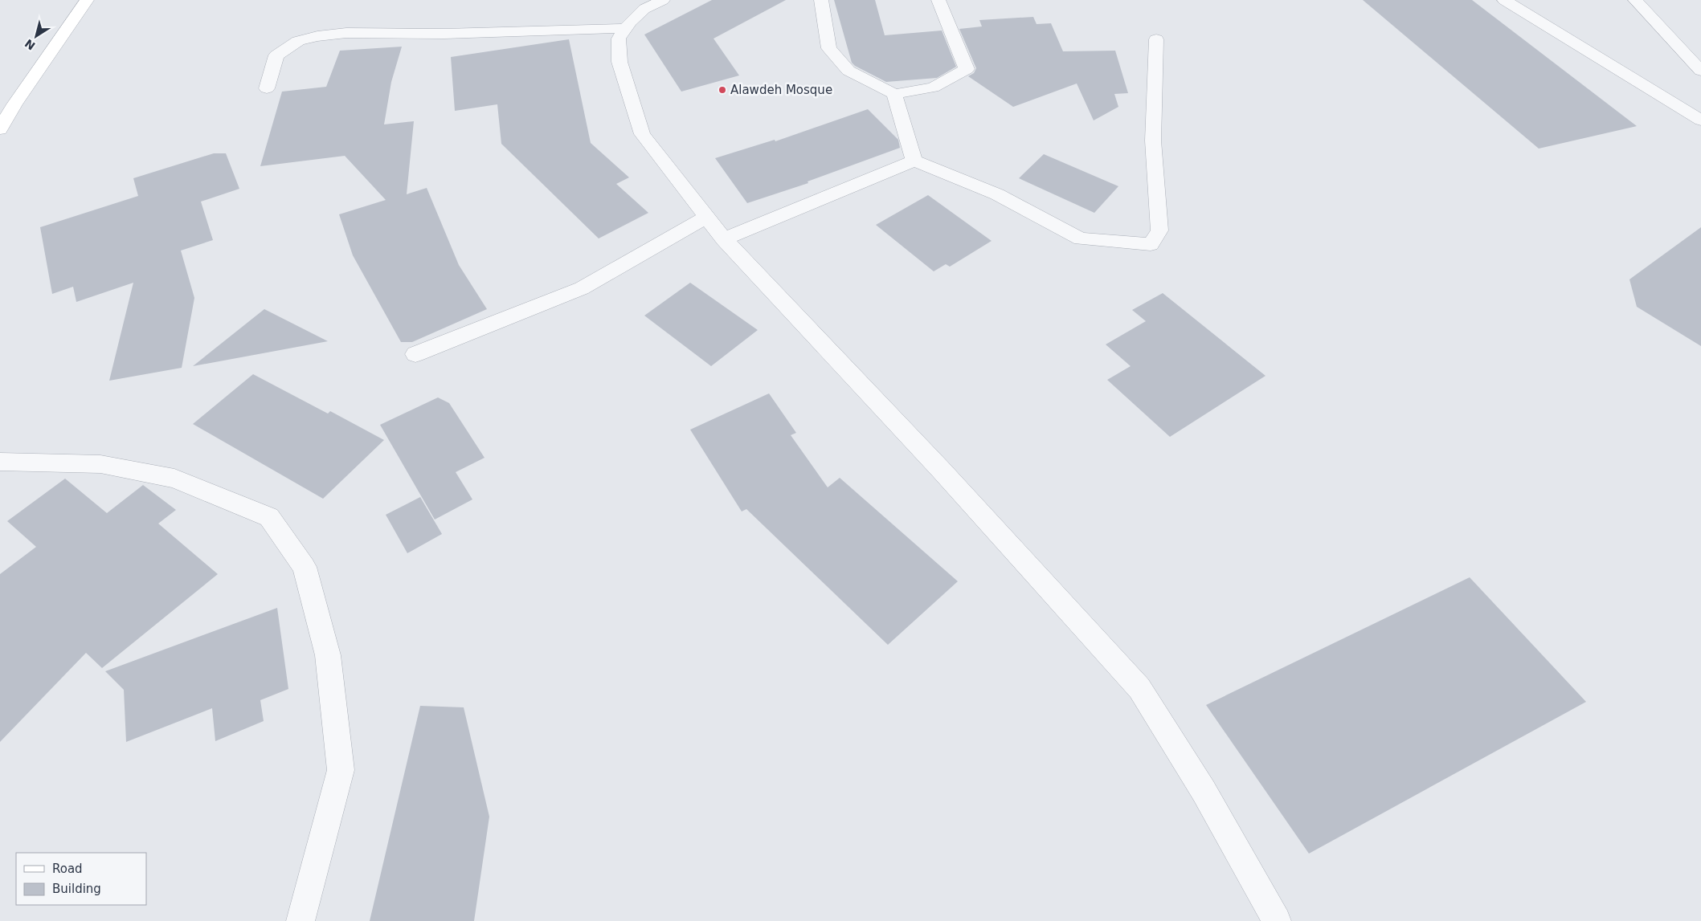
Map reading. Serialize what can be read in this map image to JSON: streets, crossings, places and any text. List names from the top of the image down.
{
  "places": ["Alawdeh Mosque"],
  "legend": ["Road", "Building"],
  "north": "bottom left"
}
